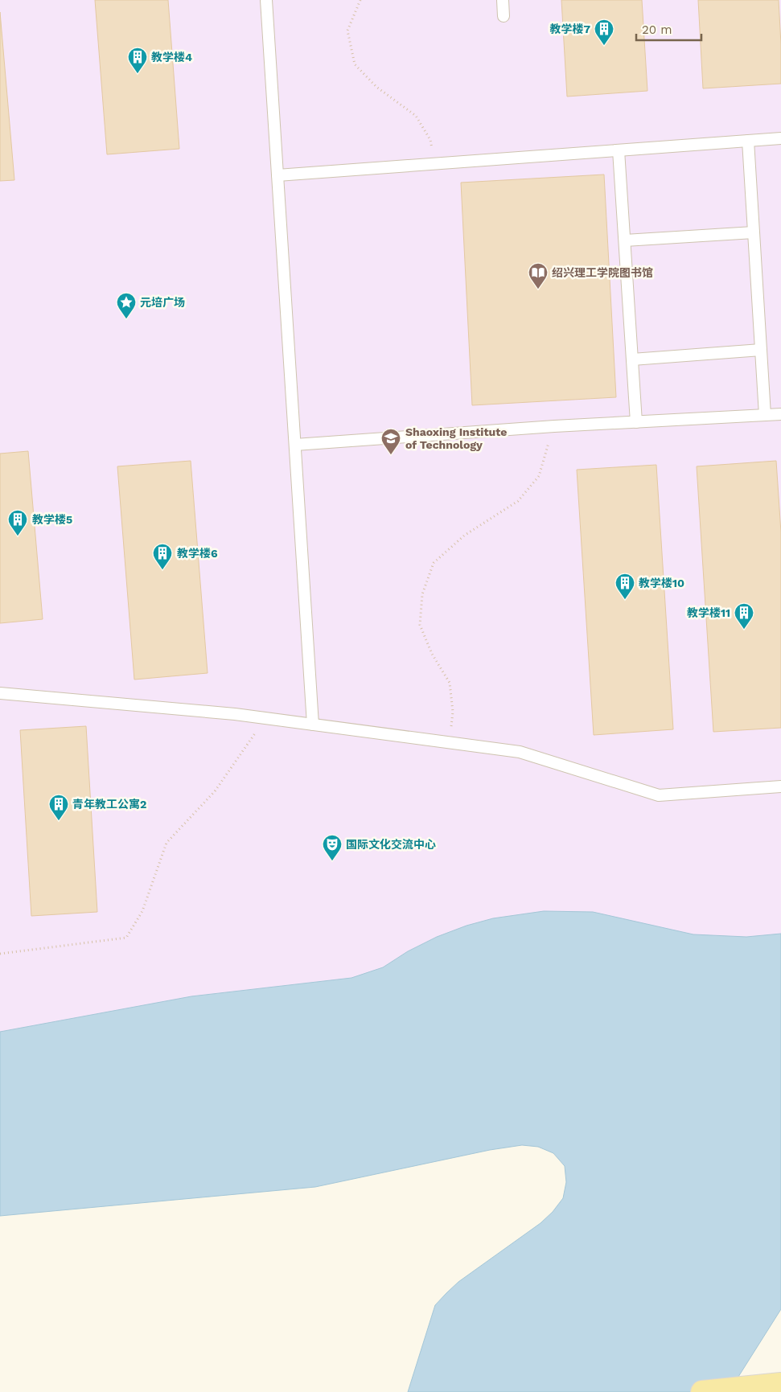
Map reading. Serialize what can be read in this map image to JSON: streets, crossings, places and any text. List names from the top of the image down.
{
  "places": {
    "building": [
      "教学楼7",
      "教学楼4",
      "教学楼5",
      "教学楼6",
      "教学楼10",
      "教学楼11",
      "青年教工公寓2"
    ],
    "library": ["绍兴理工学院图书馆"],
    "place": ["元培广场"],
    "school or university": ["Shaoxing Institute of Technology"],
    "theatre": ["国际文化交流中心"]
  },
  "scale_bar": "20 m"
}
